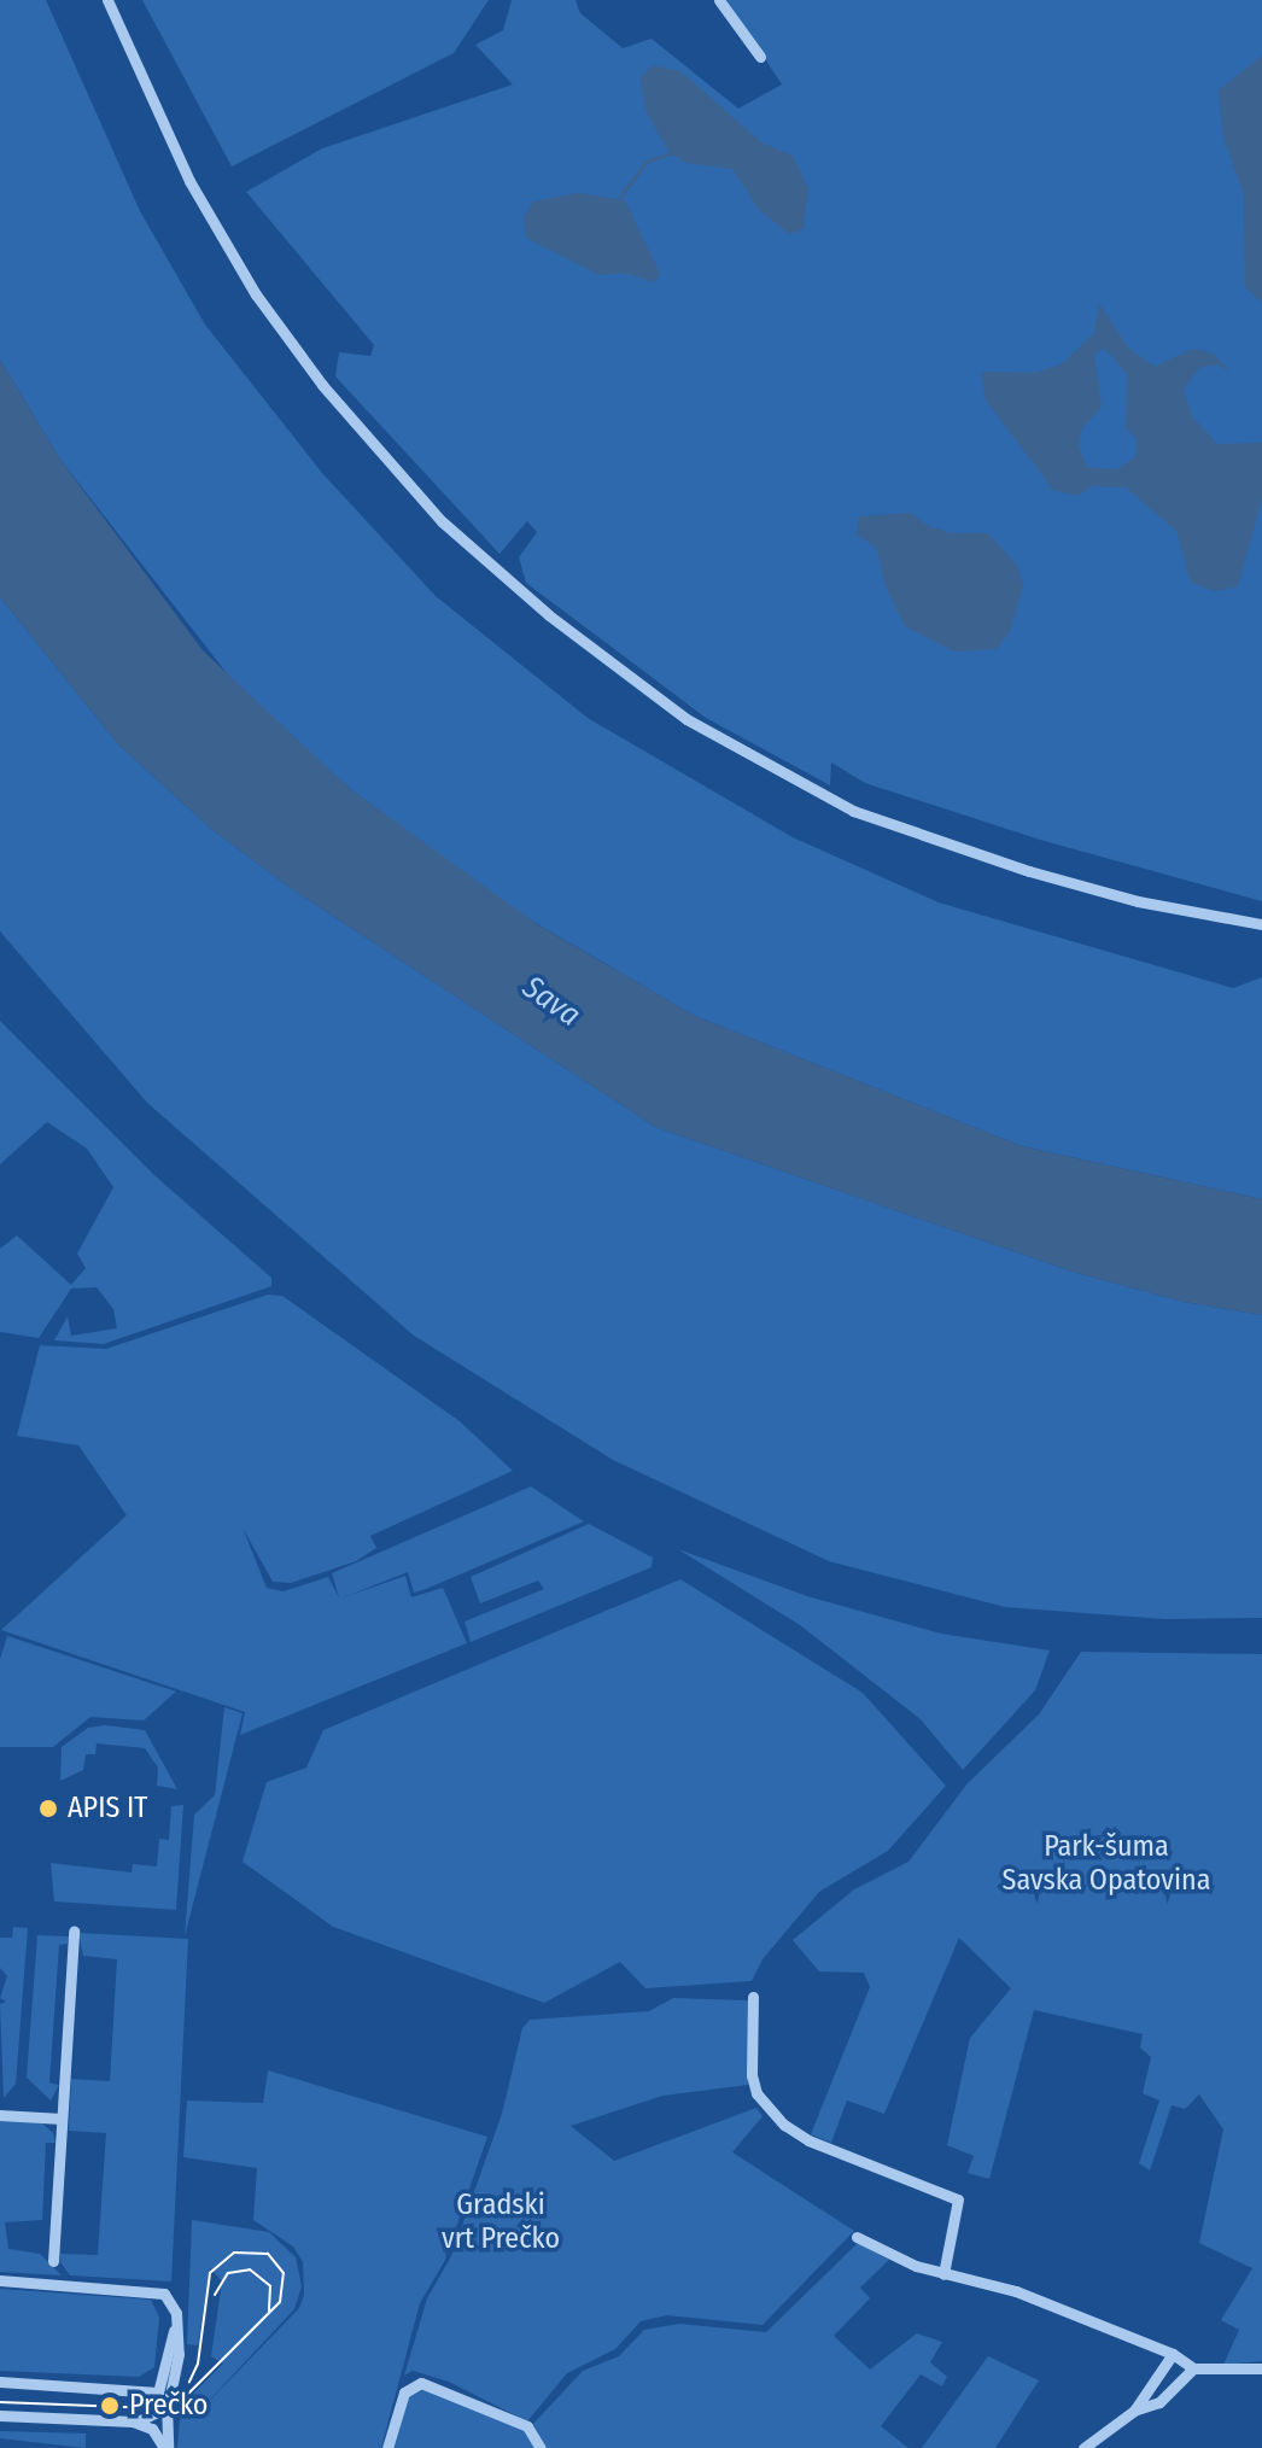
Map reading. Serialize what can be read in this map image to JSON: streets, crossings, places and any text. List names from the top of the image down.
{
  "water": ["Sava"],
  "parks": ["Park-šuma Savska Opatovina", "Gradski vrt Prečko"],
  "places": ["APIS IT", "Prečko"]
}
